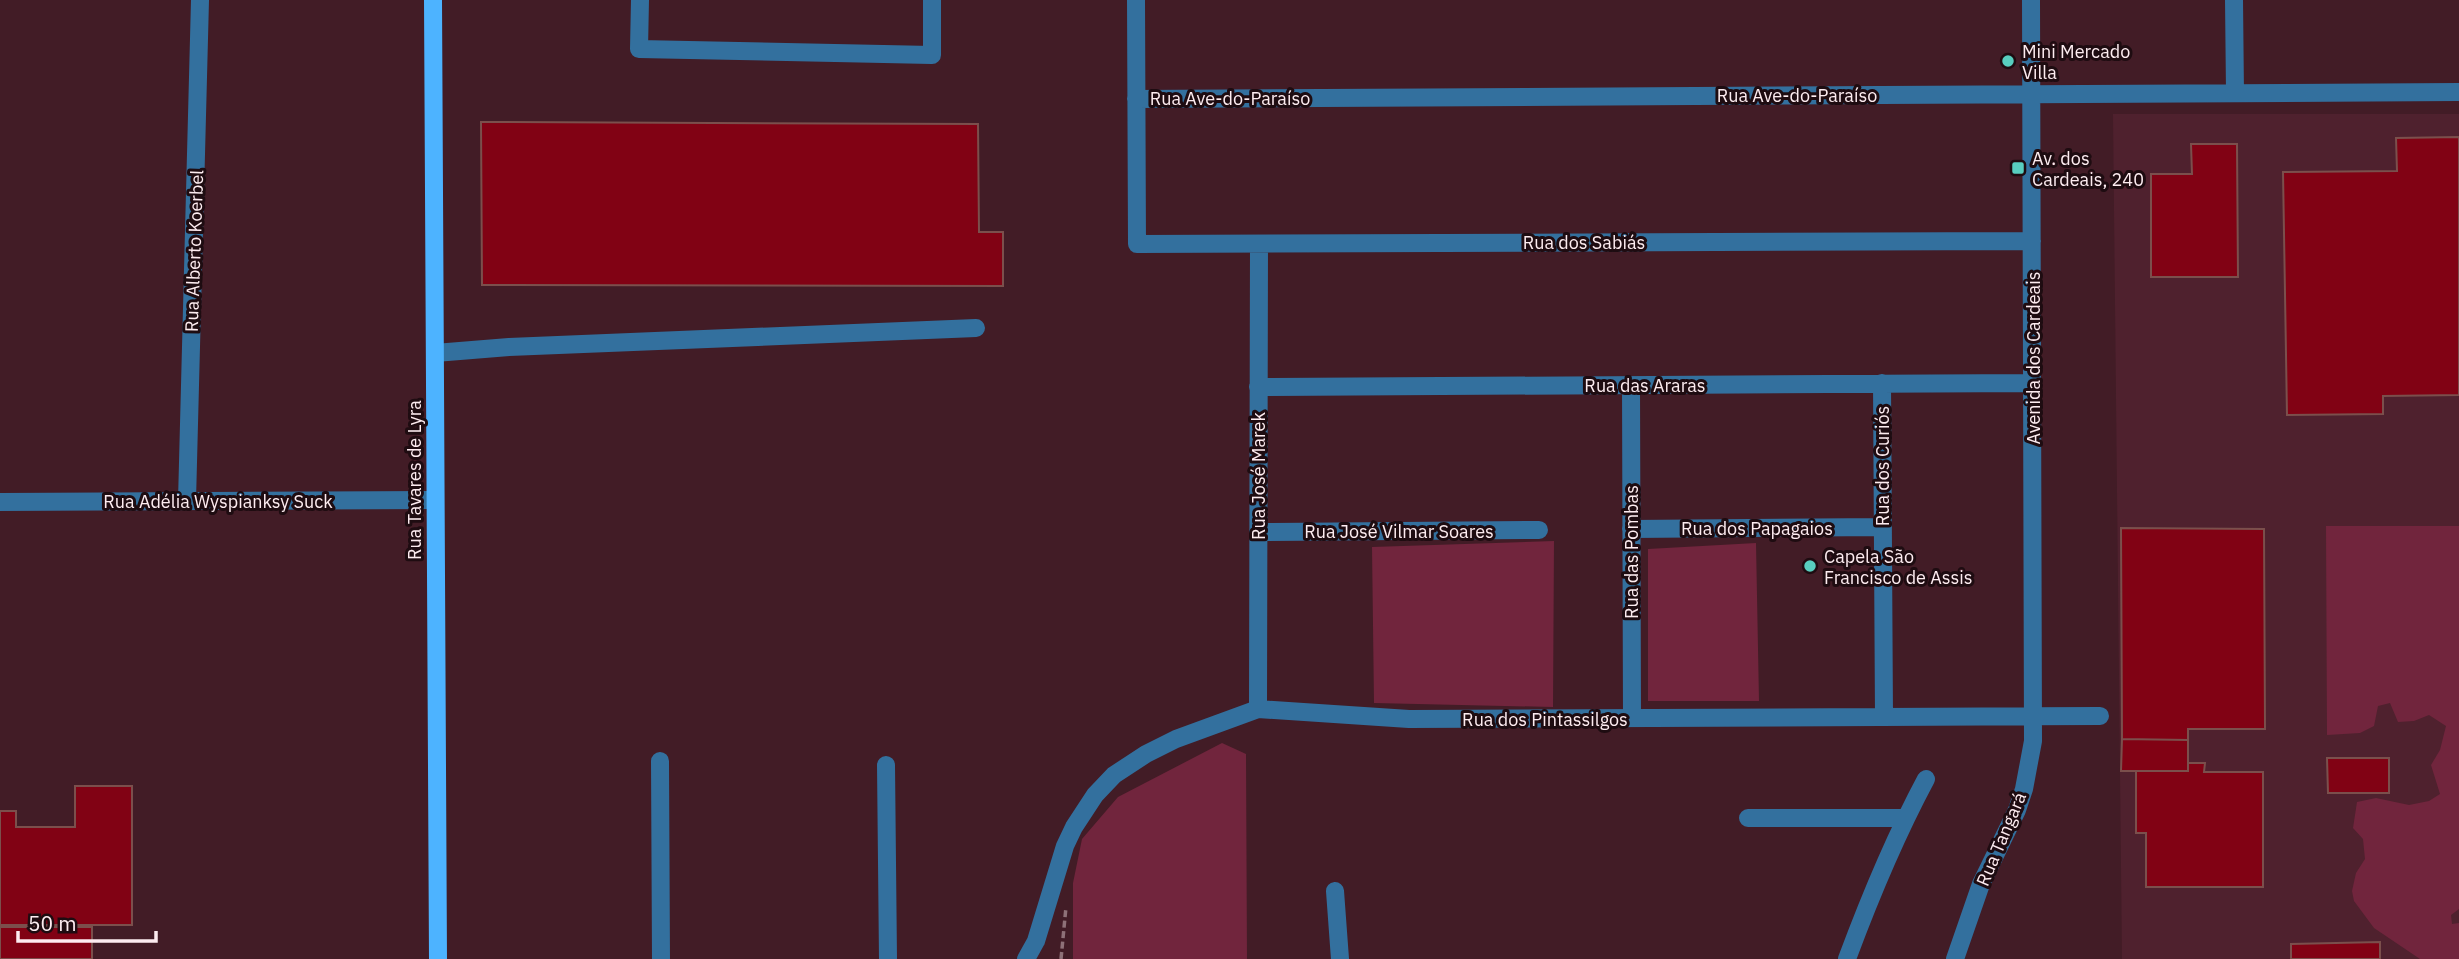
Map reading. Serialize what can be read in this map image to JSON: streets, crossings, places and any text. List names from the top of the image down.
{
  "streets": {
    "main road": ["Rua Tavares de Lyra"],
    "street": [
      "Rua Ave-do-Paraíso",
      "Rua dos Sabiás",
      "Rua Alberto Koerbel",
      "Avenida dos Cardeais",
      "Rua das Araras",
      "Rua dos Curiós",
      "Rua José Marek",
      "Rua Adélia Wyspianksy Suck",
      "Rua dos Papagaios",
      "Rua José Vilmar Soares",
      "Rua das Pombas",
      "Rua dos Pintassilgos",
      "Rua Tangará"
    ]
  },
  "crossings": [
    ["Rua Ave-do-Paraíso", "Rua dos Sabiás"],
    ["Rua Ave-do-Paraíso", "Avenida dos Cardeais"],
    ["Rua dos Sabiás", "Avenida dos Cardeais"],
    ["Rua dos Sabiás", "Rua José Marek"],
    ["Rua Alberto Koerbel", "Rua Adélia Wyspianksy Suck"],
    ["Avenida dos Cardeais", "Rua das Araras"],
    ["Avenida dos Cardeais", "Rua dos Pintassilgos"],
    ["Avenida dos Cardeais", "Rua Tangará"],
    ["Rua das Araras", "Rua dos Curiós"],
    ["Rua das Araras", "Rua José Marek"],
    ["Rua das Araras", "Rua das Pombas"],
    ["Rua dos Curiós", "Rua dos Papagaios"],
    ["Rua dos Curiós", "Rua dos Pintassilgos"],
    ["Rua José Marek", "Rua José Vilmar Soares"],
    ["Rua José Marek", "Rua dos Pintassilgos"],
    ["Rua Tavares de Lyra", "Rua Adélia Wyspianksy Suck"],
    ["Rua dos Papagaios", "Rua das Pombas"],
    ["Rua das Pombas", "Rua dos Pintassilgos"],
    ["Rua dos Pintassilgos", "Rua Tangará"]
  ],
  "places": {
    "other": ["Mini Mercado Villa", "Capela São Francisco de Assis"],
    "transit": ["Av. dos Cardeais, 240"]
  },
  "scale_bar": "50 m"
}
